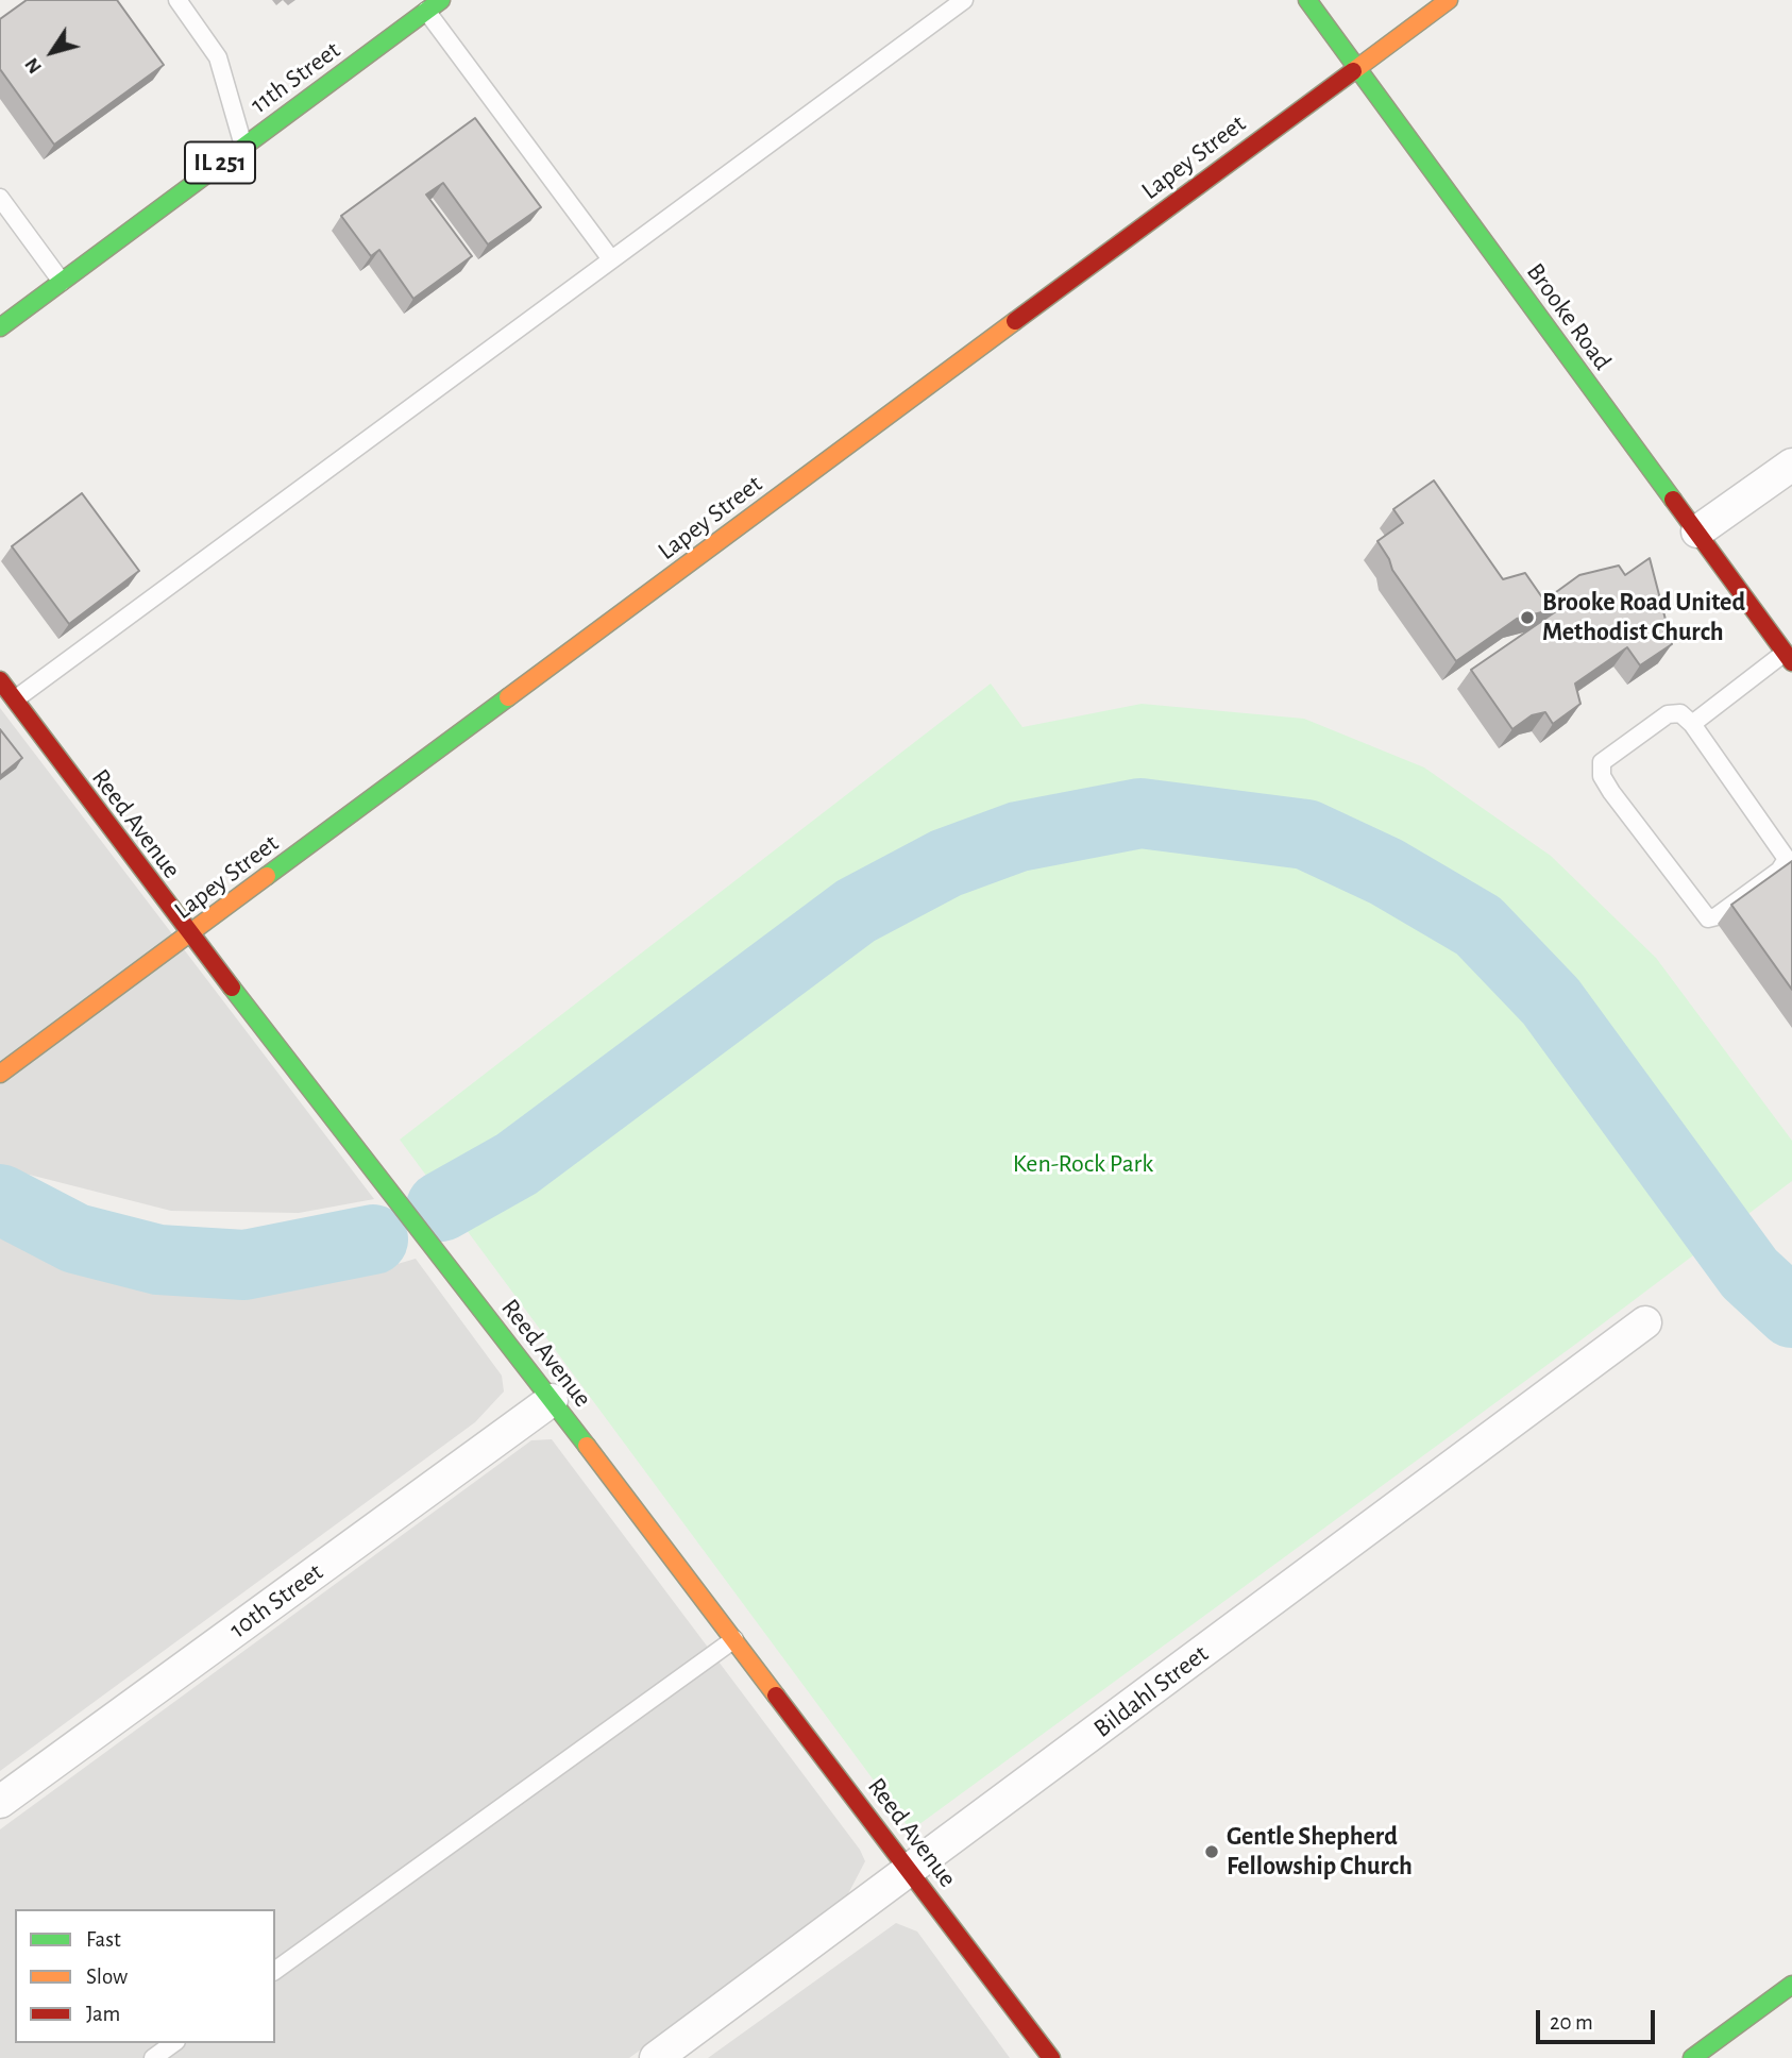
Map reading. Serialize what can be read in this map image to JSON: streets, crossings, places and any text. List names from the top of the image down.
{
  "streets": {
    "street": [
      "11th Street",
      "Lapey Street",
      "IL 251",
      "Brooke Road",
      "Reed Avenue",
      "10th Street",
      "Bildahl Street"
    ]
  },
  "crossings": [
    ["Lapey Street", "Brooke Road"],
    ["Lapey Street", "Reed Avenue"],
    ["Reed Avenue", "10th Street"],
    ["Reed Avenue", "Bildahl Street"]
  ],
  "parks": ["Ken-Rock Park"],
  "places": ["Brooke Road United Methodist Church", "Gentle Shepherd Fellowship Church"],
  "legend": ["Fast", "Slow", "Jam"],
  "scale_bar": "20 m",
  "north": "bottom left"
}
